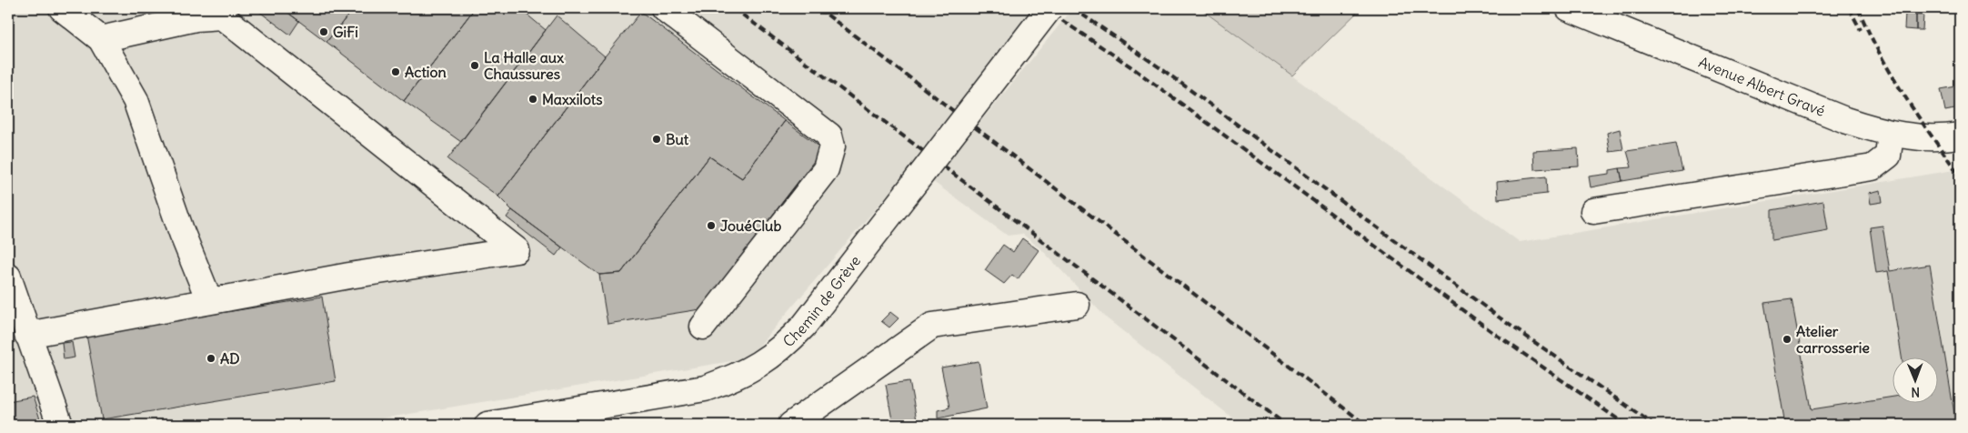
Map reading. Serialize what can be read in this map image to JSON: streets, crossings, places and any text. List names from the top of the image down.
{
  "streets": {
    "street": ["Avenue Albert Gravé", "Chemin de Grève"]
  },
  "places": [
    "GiFi",
    "La Halle aux Chaussures",
    "Action",
    "Maxxilots",
    "But",
    "JouéClub",
    "Atelier carrosserie",
    "AD"
  ],
  "north": "bottom"
}
